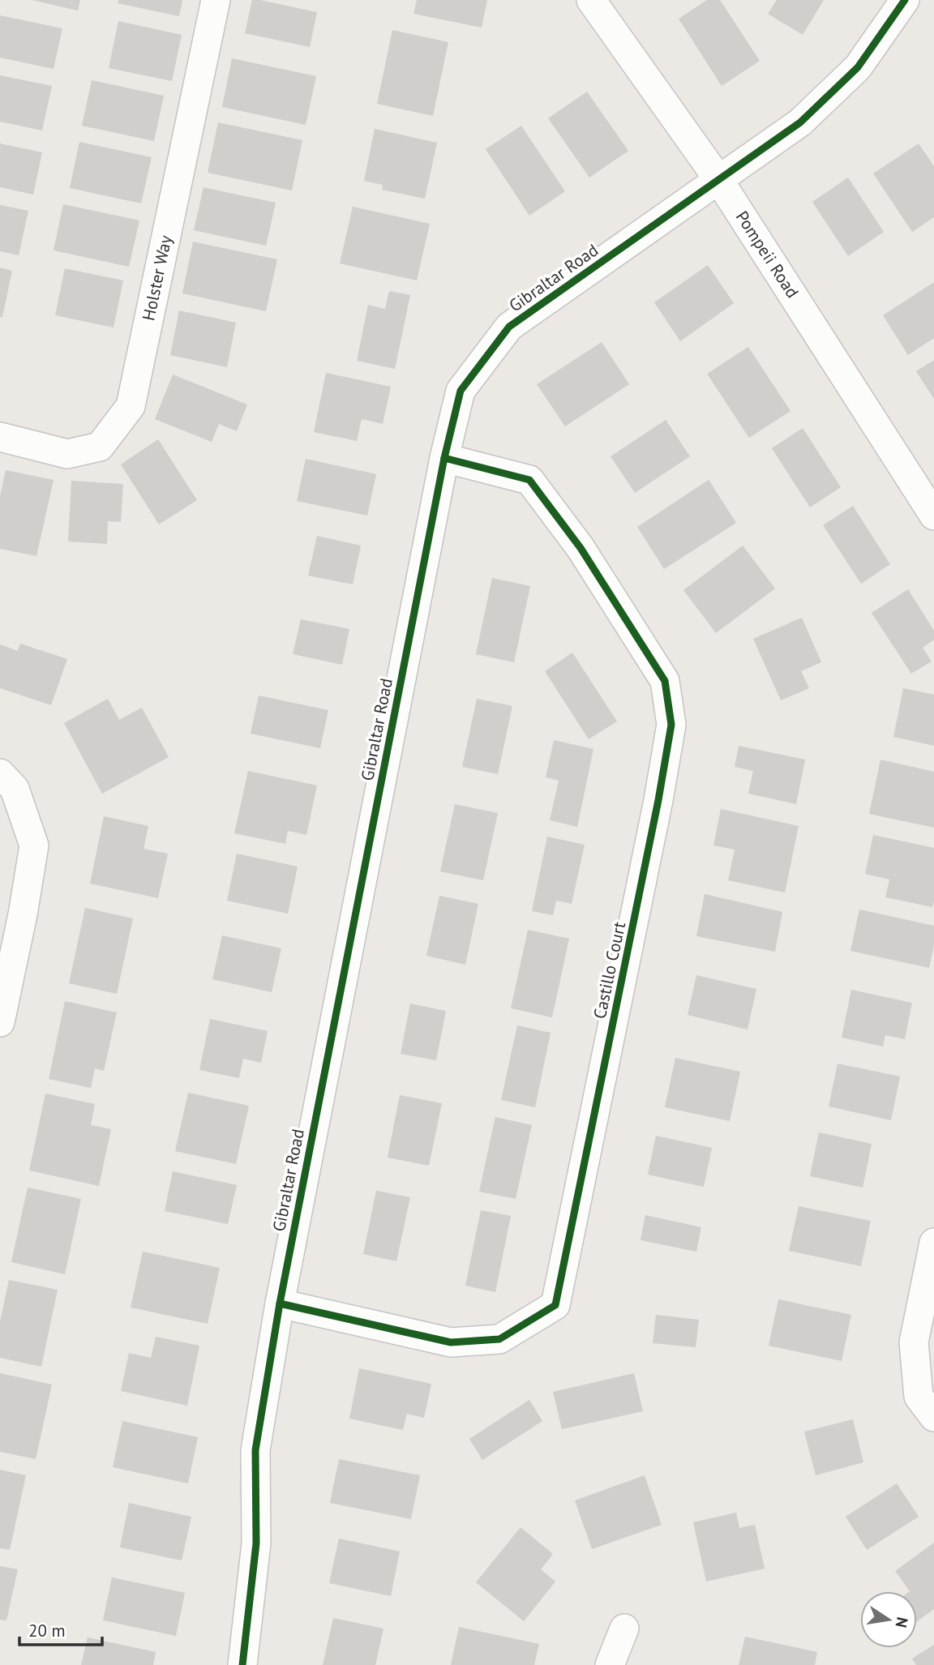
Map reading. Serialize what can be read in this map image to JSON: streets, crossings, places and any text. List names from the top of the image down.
{
  "streets": {
    "street": [
      "Pompeii Road",
      "Holster Way",
      "Gibraltar Road",
      "Castillo Court"
    ]
  },
  "crossings": [
    ["Pompeii Road", "Gibraltar Road"],
    ["Gibraltar Road", "Castillo Court"]
  ],
  "scale_bar": "20 m",
  "north": "right"
}
